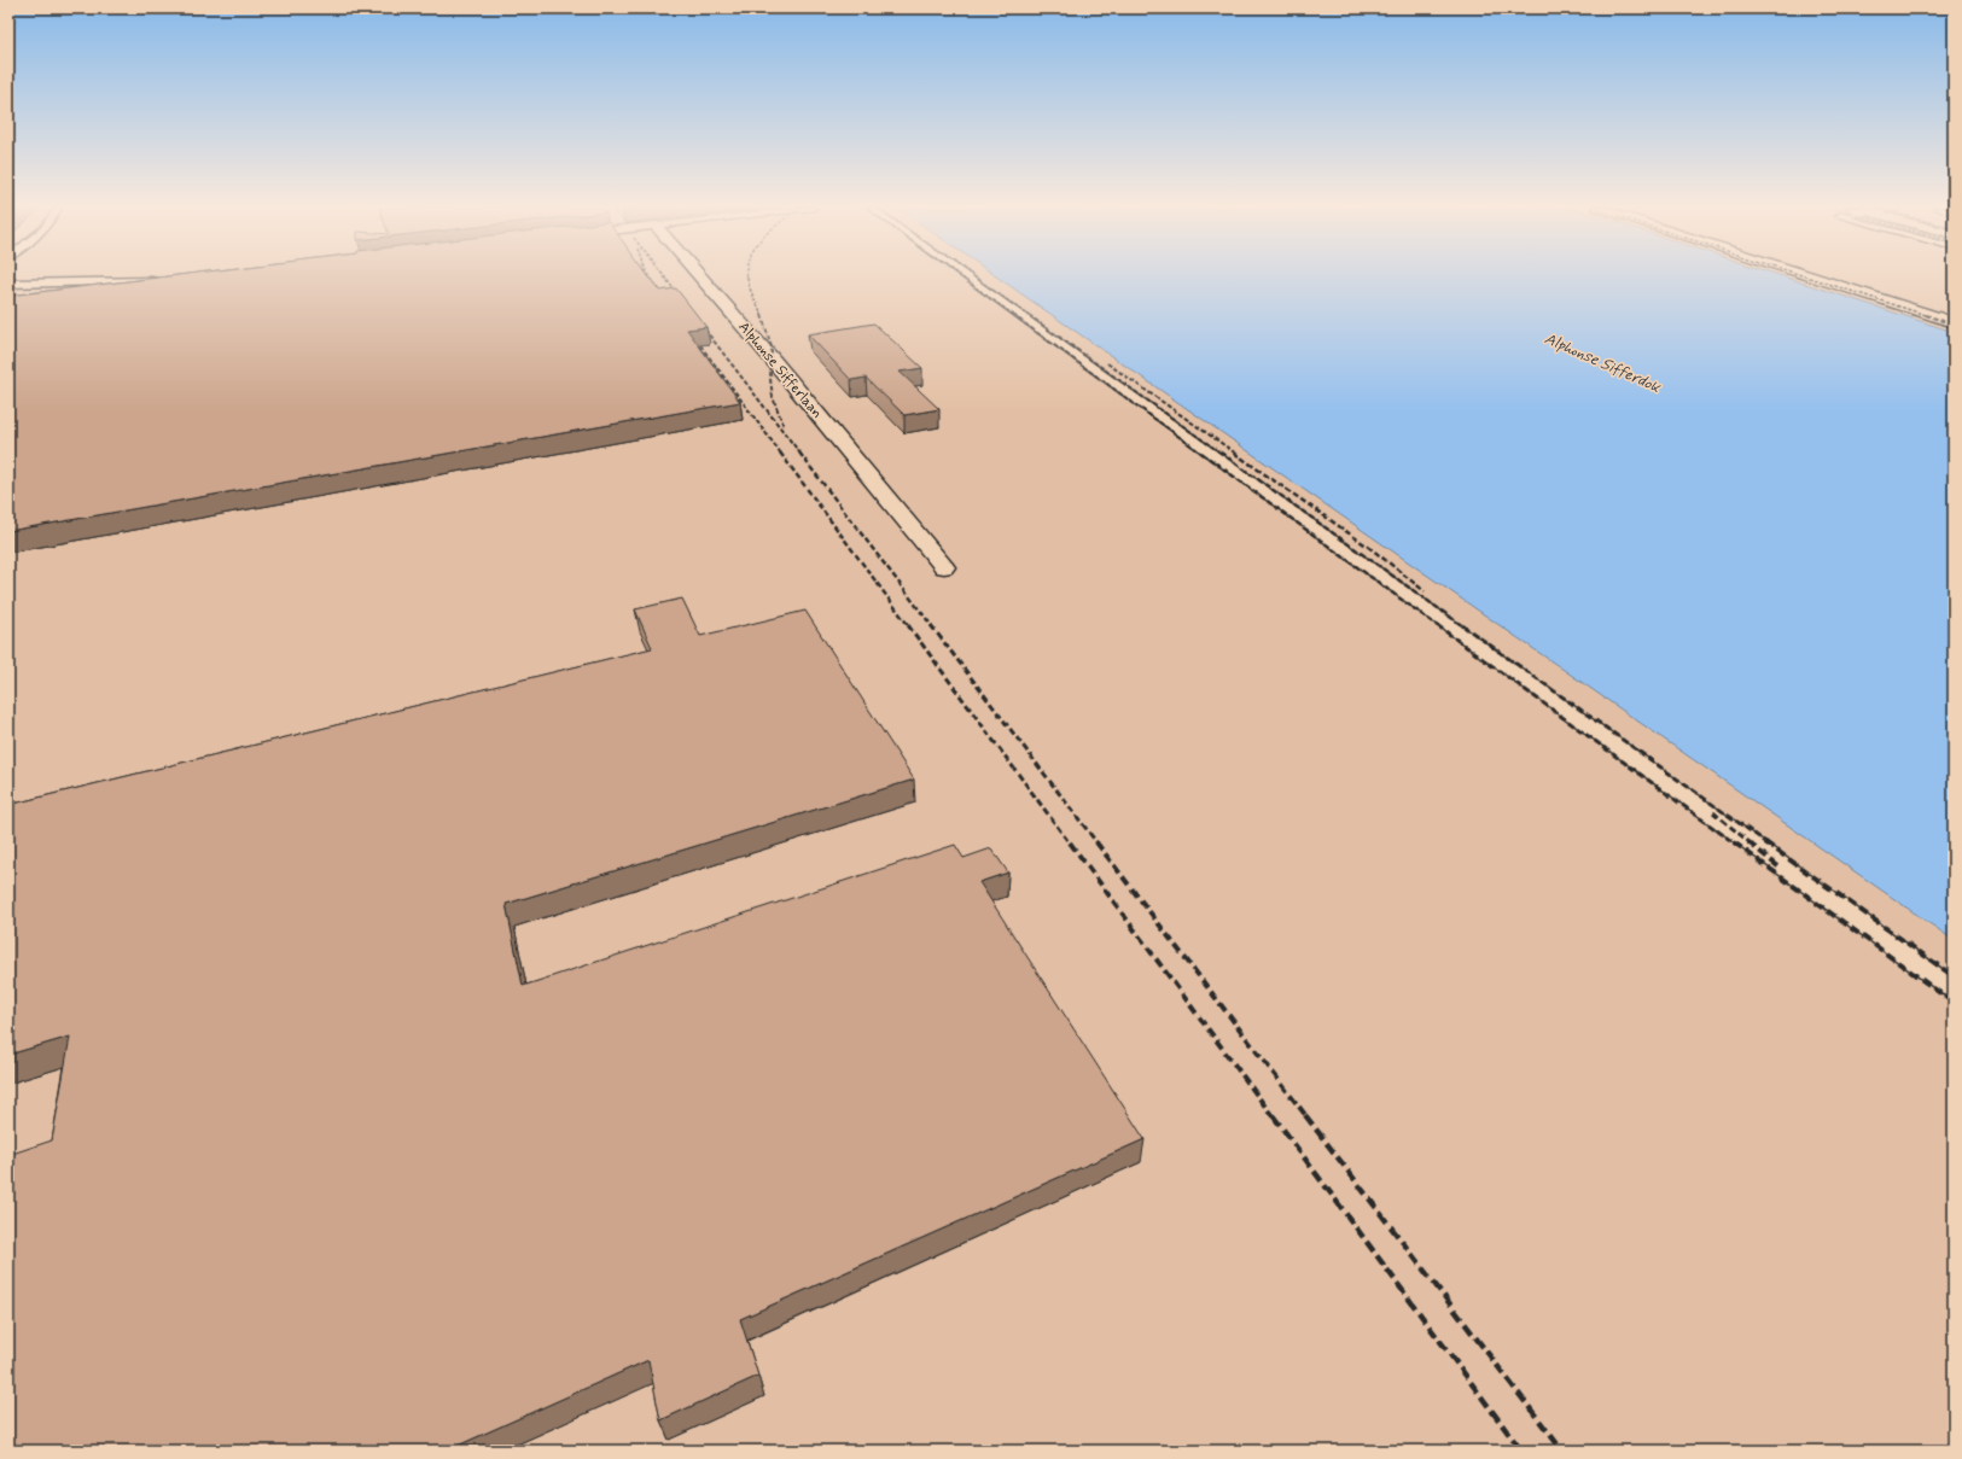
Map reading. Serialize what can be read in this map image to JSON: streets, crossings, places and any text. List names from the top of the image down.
{
  "streets": {
    "street": ["Alphonse Sifferlaan"]
  },
  "water": ["Alphonse Sifferdok"]
}
